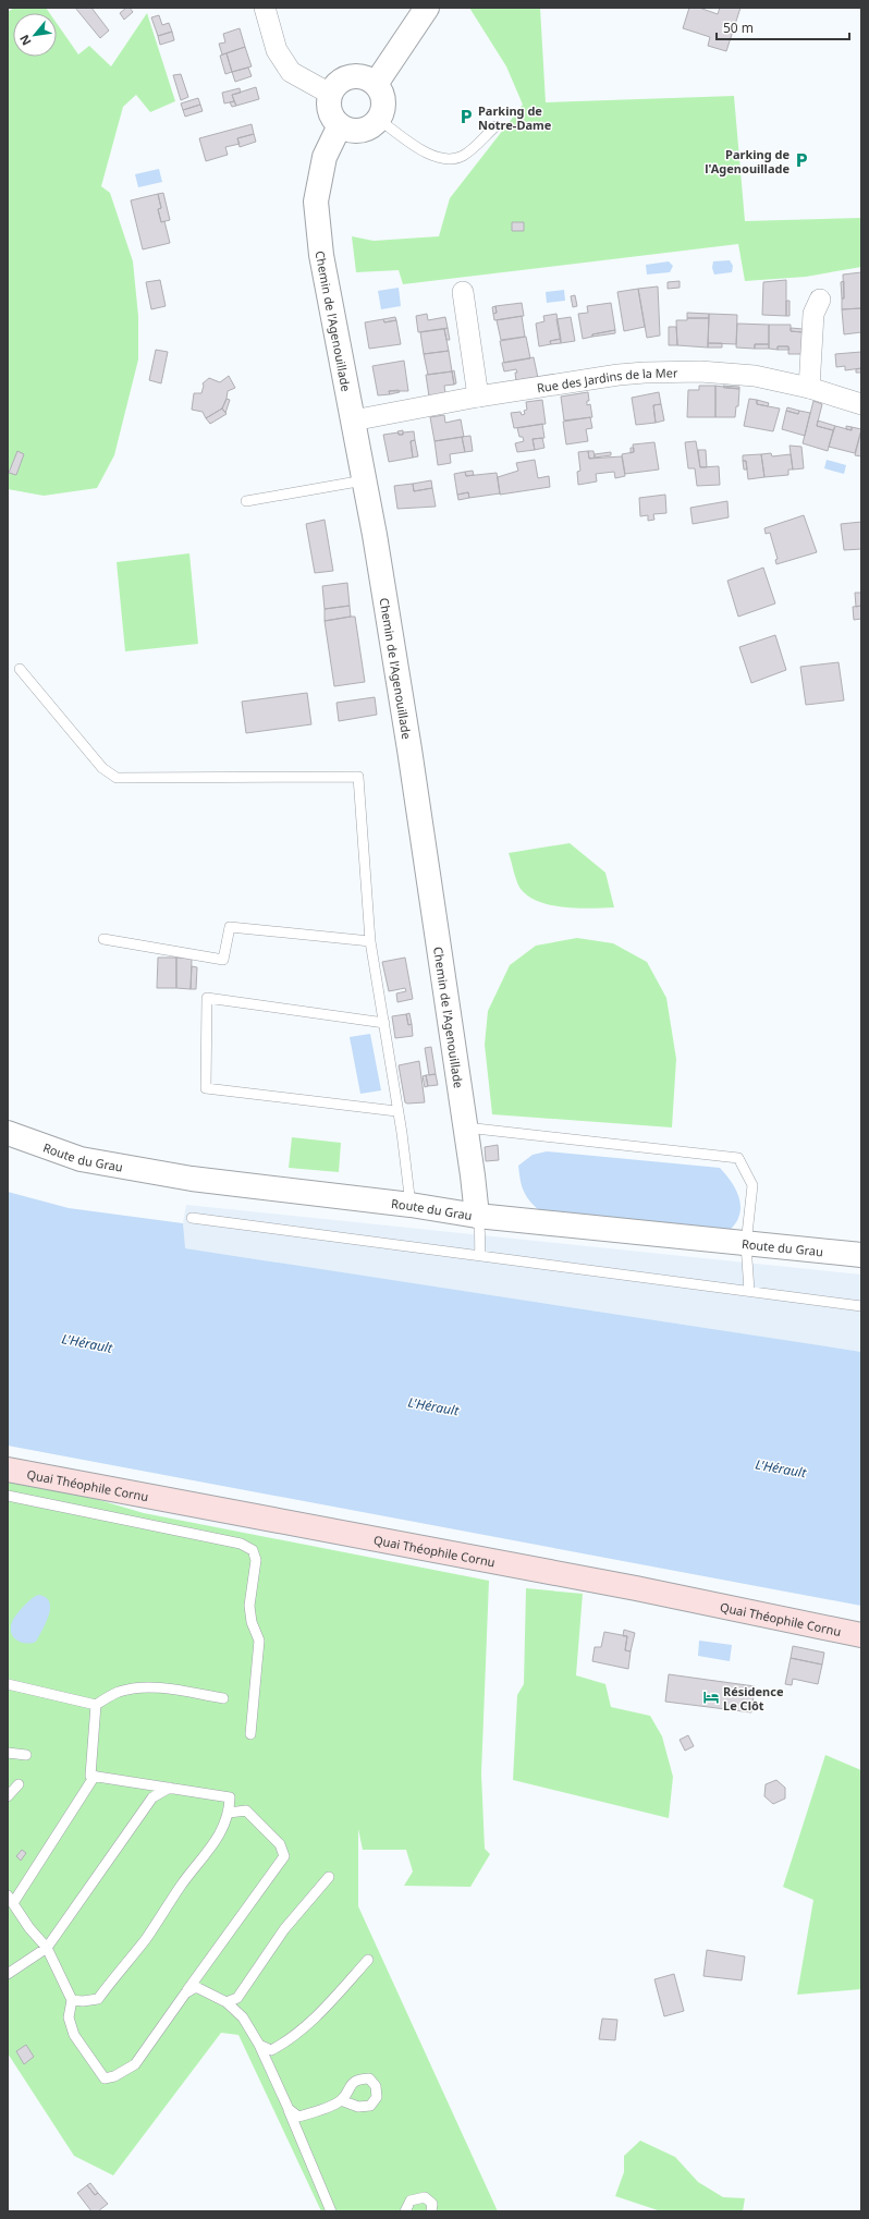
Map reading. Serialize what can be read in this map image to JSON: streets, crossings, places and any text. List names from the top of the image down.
{
  "streets": {
    "main road": ["Quai Théophile Cornu"],
    "street": ["Chemin de l'Agenouillade", "Rue des Jardins de la Mer", "Route du Grau"]
  },
  "crossings": [
    ["Chemin de l'Agenouillade", "Rue des Jardins de la Mer"],
    ["Chemin de l'Agenouillade", "Route du Grau"]
  ],
  "water": ["L'Hérault"],
  "places": {
    "parking": ["Parking de Notre-Dame", "Parking de l'Agenouillade"],
    "hotel": ["Résidence Le Clôt"]
  },
  "scale_bar": "50 m",
  "north": "bottom left"
}
